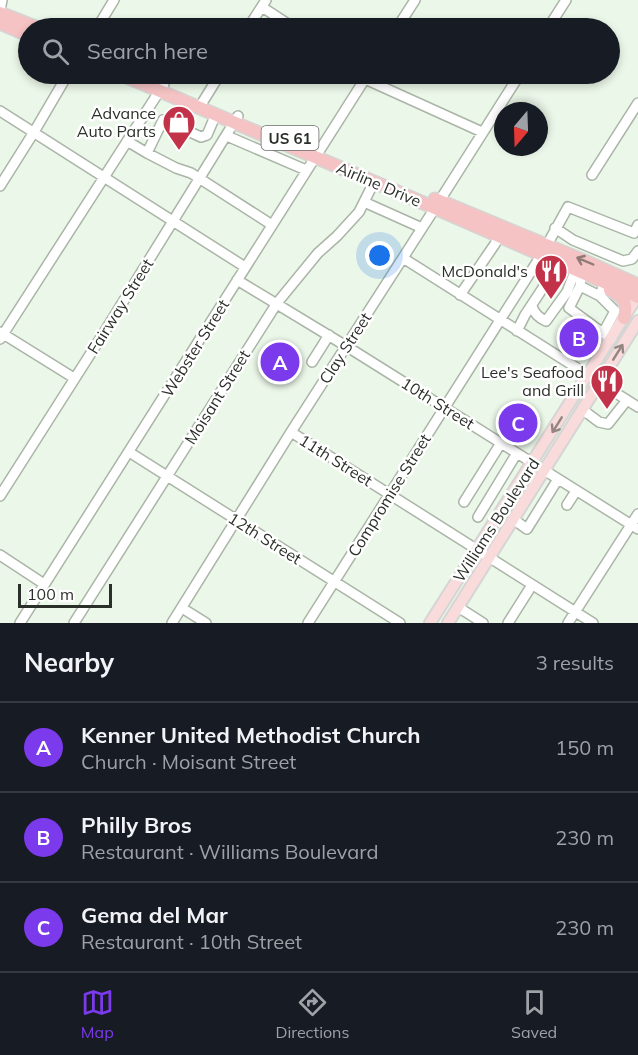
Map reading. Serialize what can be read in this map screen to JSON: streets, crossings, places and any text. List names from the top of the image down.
{
  "streets": {
    "highway": ["US 61", "Airline Drive"],
    "main road": ["Williams Boulevard"],
    "street": [
      "Fairway Street",
      "Webster Street",
      "Clay Street",
      "Moisant Street",
      "10th Street",
      "11th Street",
      "Compromise Street",
      "12th Street"
    ]
  },
  "crossings": [
    ["Airline Drive", "Fairway Street"],
    ["Airline Drive", "Webster Street"],
    ["Airline Drive", "Clay Street"],
    ["Airline Drive", "Moisant Street"],
    ["Airline Drive", "Compromise Street"],
    ["Airline Drive", "Williams Boulevard"],
    ["Webster Street", "10th Street"],
    ["Webster Street", "12th Street"],
    ["Clay Street", "10th Street"],
    ["Clay Street", "11th Street"],
    ["Clay Street", "12th Street"],
    ["Moisant Street", "10th Street"],
    ["Moisant Street", "12th Street"],
    ["10th Street", "Compromise Street"],
    ["10th Street", "Williams Boulevard"],
    ["11th Street", "Compromise Street"],
    ["11th Street", "Williams Boulevard"],
    ["Compromise Street", "12th Street"]
  ],
  "places": {
    "shop": ["Advance Auto Parts"],
    "restaurant": ["McDonald's", "Lee's Seafood and Grill"]
  },
  "scale_bar": "100 m",
  "north": "bottom",
  "page": {
    "search": "Search here",
    "pins": ["B", "A", "C"],
    "scale": "100 m",
    "heading": ["Nearby", "3 results"],
    "list": [
      {
        "mark": "A",
        "name": "Kenner United Methodist Church",
        "note": "Church · Moisant Street",
        "value": "150 m"
      },
      {
        "mark": "B",
        "name": "Philly Bros",
        "note": "Restaurant · Williams Boulevard",
        "value": "230 m"
      },
      {
        "mark": "C",
        "name": "Gema del Mar",
        "note": "Restaurant · 10th Street",
        "value": "230 m"
      }
    ],
    "nav": ["Map", "Directions", "Saved"]
  }
}
